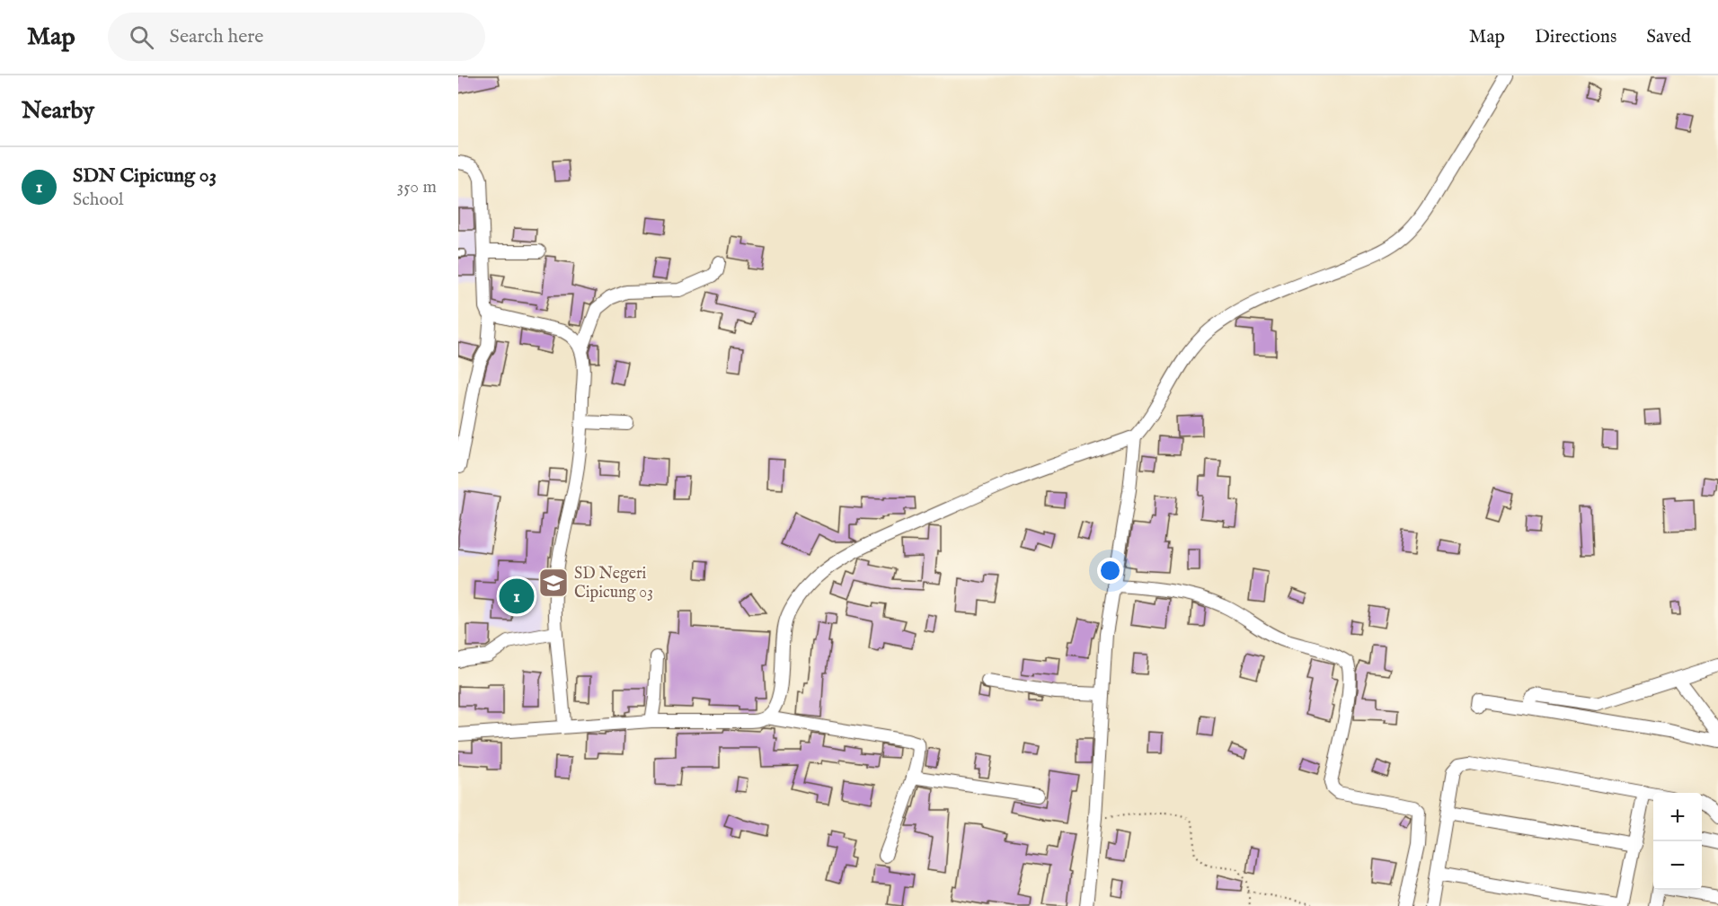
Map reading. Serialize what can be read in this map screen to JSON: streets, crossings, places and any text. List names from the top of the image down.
{
  "places": {
    "school or university": ["SD Negeri Cipicung 03"]
  },
  "page": {
    "header": "Map",
    "search": "Search here",
    "nav": ["Map", "Directions", "Saved"],
    "heading": "Nearby",
    "list": [
      {
        "mark": "1",
        "name": "SDN Cipicung 03",
        "note": "School",
        "value": "350 m"
      }
    ],
    "pins": "1",
    "map_buttons": ["+", "−"]
  }
}
